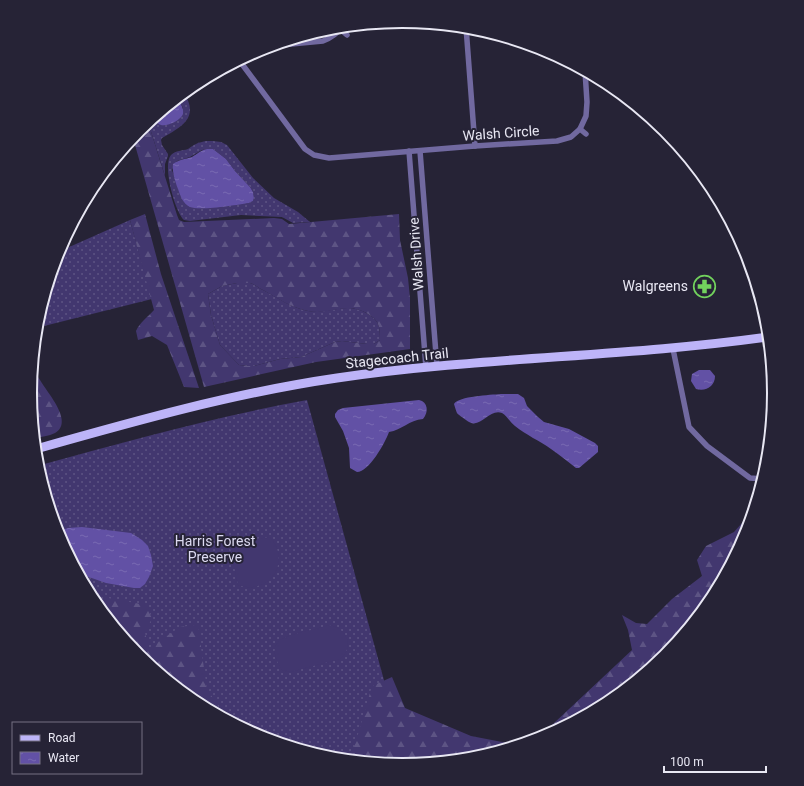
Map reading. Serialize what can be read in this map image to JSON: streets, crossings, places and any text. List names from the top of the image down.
{
  "streets": {
    "main road": ["Stagecoach Trail"],
    "street": ["Walsh Circle", "Walsh Drive"]
  },
  "crossings": [
    ["Walsh Circle", "Walsh Drive"],
    ["Walsh Drive", "Stagecoach Trail"]
  ],
  "parks": ["Harris Forest Preserve"],
  "places": {
    "pharmacy": ["Walgreens"]
  },
  "legend": ["Road", "Water"],
  "scale_bar": "100 m"
}
